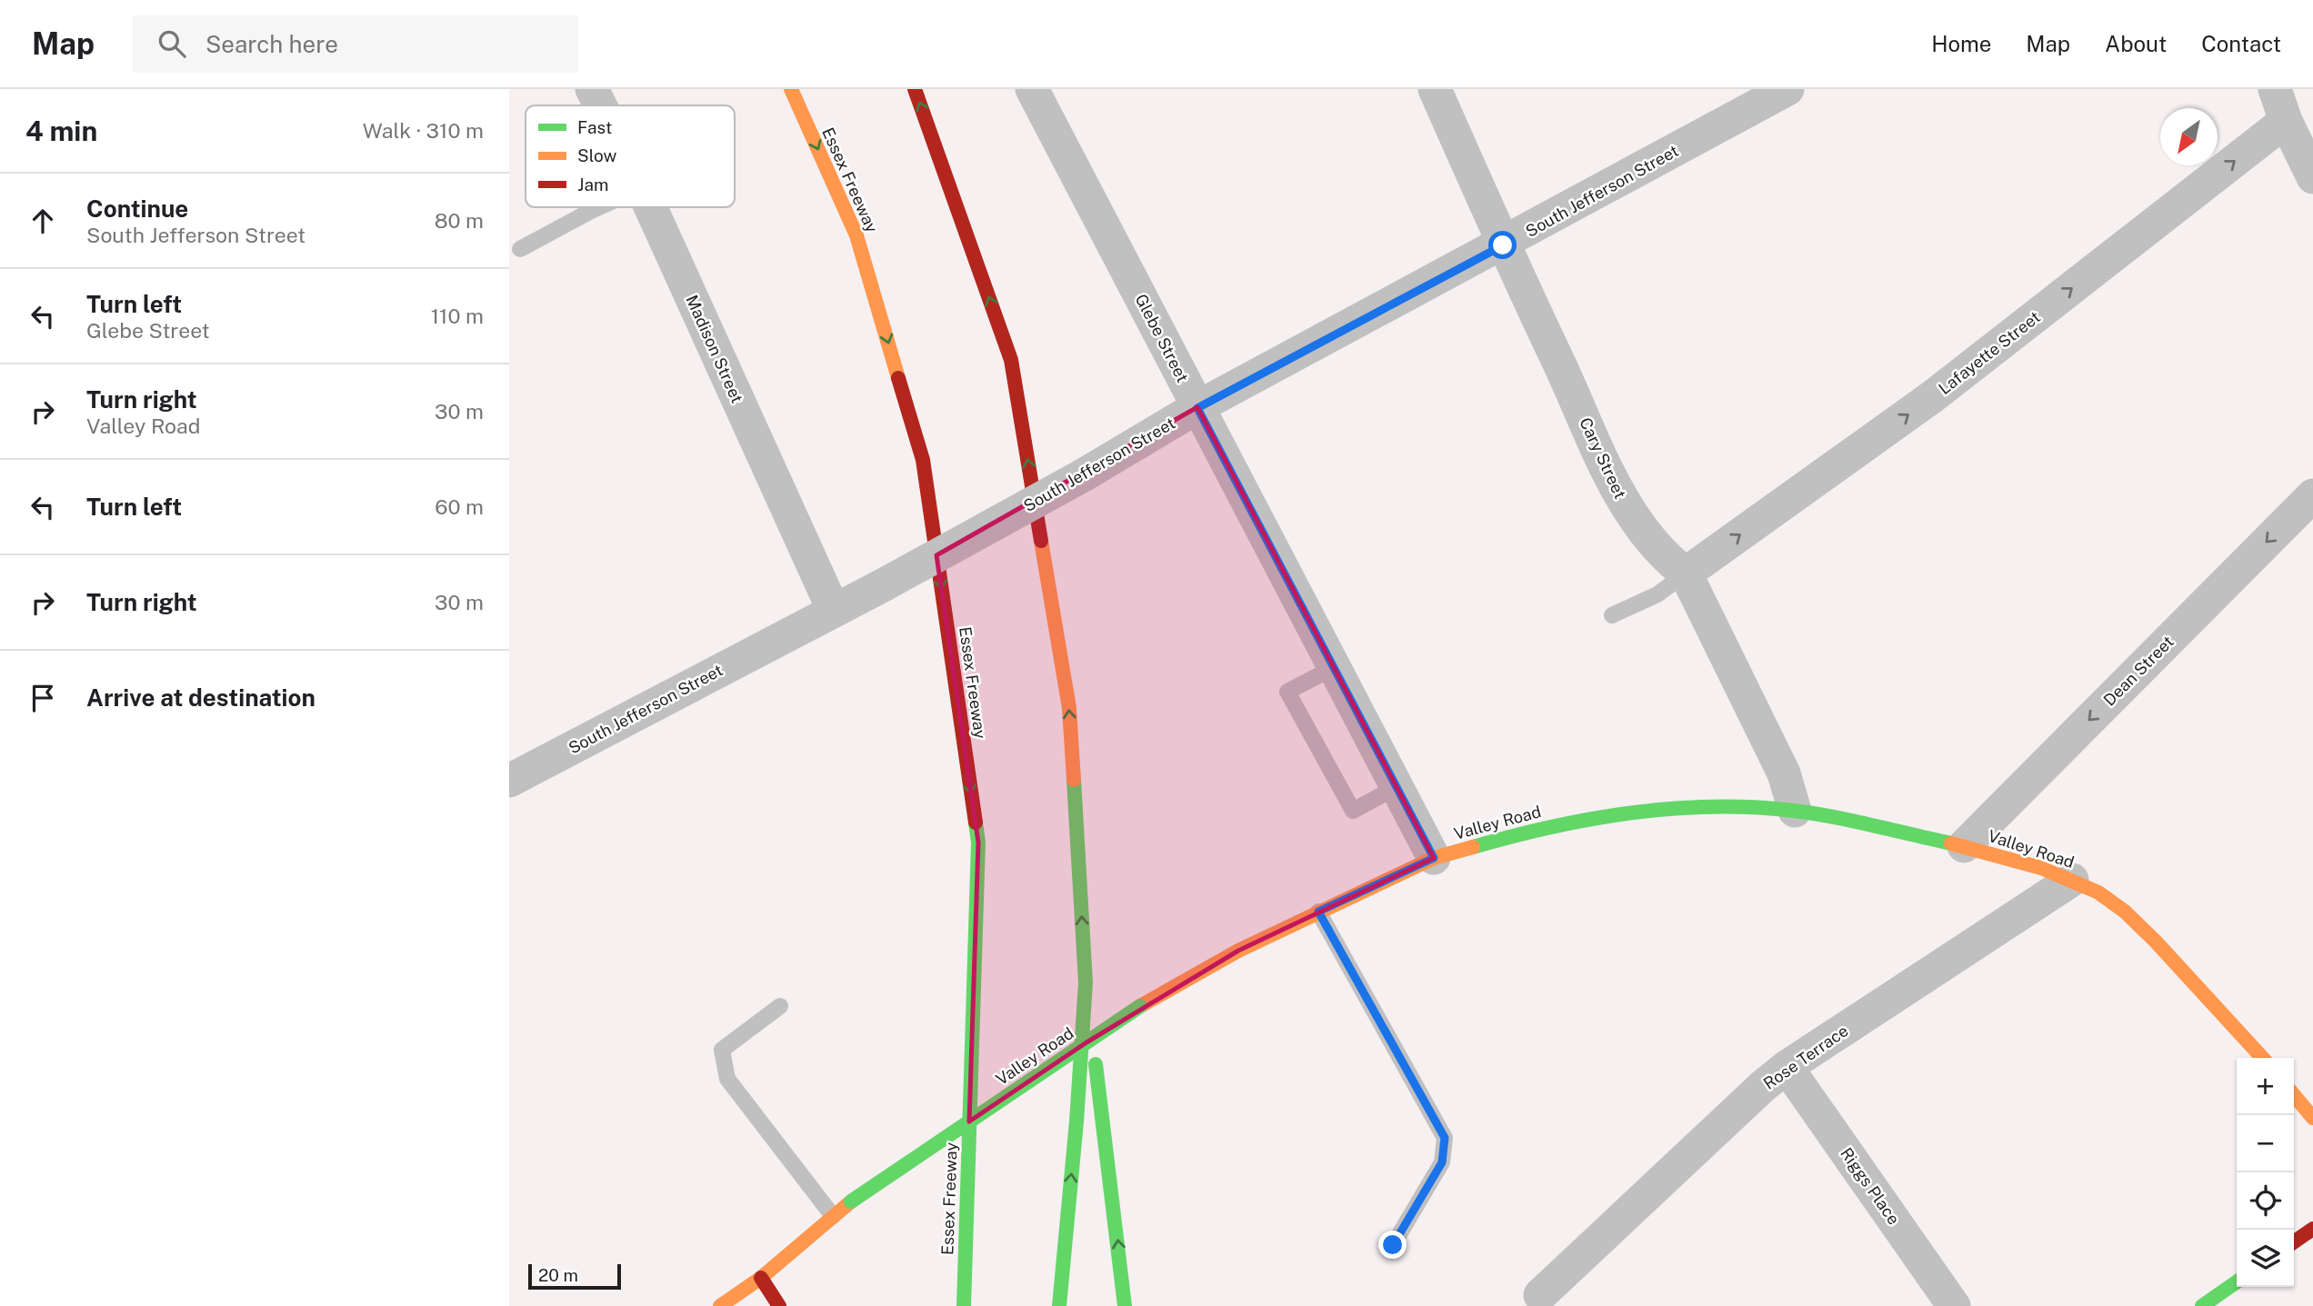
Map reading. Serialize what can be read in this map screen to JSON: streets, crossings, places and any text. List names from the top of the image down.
{
  "streets": {
    "main road": ["Essex Freeway", "Valley Road"],
    "street": [
      "South Jefferson Street",
      "Glebe Street",
      "Madison Street",
      "Lafayette Street",
      "Cary Street",
      "Dean Street",
      "Rose Terrace",
      "Riggs Place"
    ]
  },
  "crossings": [
    ["South Jefferson Street", "Glebe Street"],
    ["South Jefferson Street", "Madison Street"],
    ["South Jefferson Street", "Cary Street"],
    ["Glebe Street", "Valley Road"],
    ["Lafayette Street", "Cary Street"],
    ["Cary Street", "Valley Road"],
    ["Dean Street", "Valley Road"],
    ["Valley Road", "Rose Terrace"],
    ["Rose Terrace", "Riggs Place"]
  ],
  "one_way": ["Lafayette Street", "Dean Street"],
  "legend": ["Fast", "Slow", "Jam"],
  "scale_bar": "20 m",
  "north": "bottom left",
  "page": {
    "header": "Map",
    "search": "Search here",
    "nav": [
      "Home",
      "Map",
      "About",
      "Contact"
    ],
    "heading": ["4 min", "Walk · 310 m"],
    "list": [
      ["Continue", "South Jefferson Street", "80 m"],
      ["Turn left", "Glebe Street", "110 m"],
      ["Turn right", "Valley Road", "30 m"],
      ["Turn left", "60 m"],
      ["Turn right", "30 m"],
      "Arrive at destination"
    ],
    "map_buttons": ["+", "−"],
    "scale": "20 m"
  }
}
